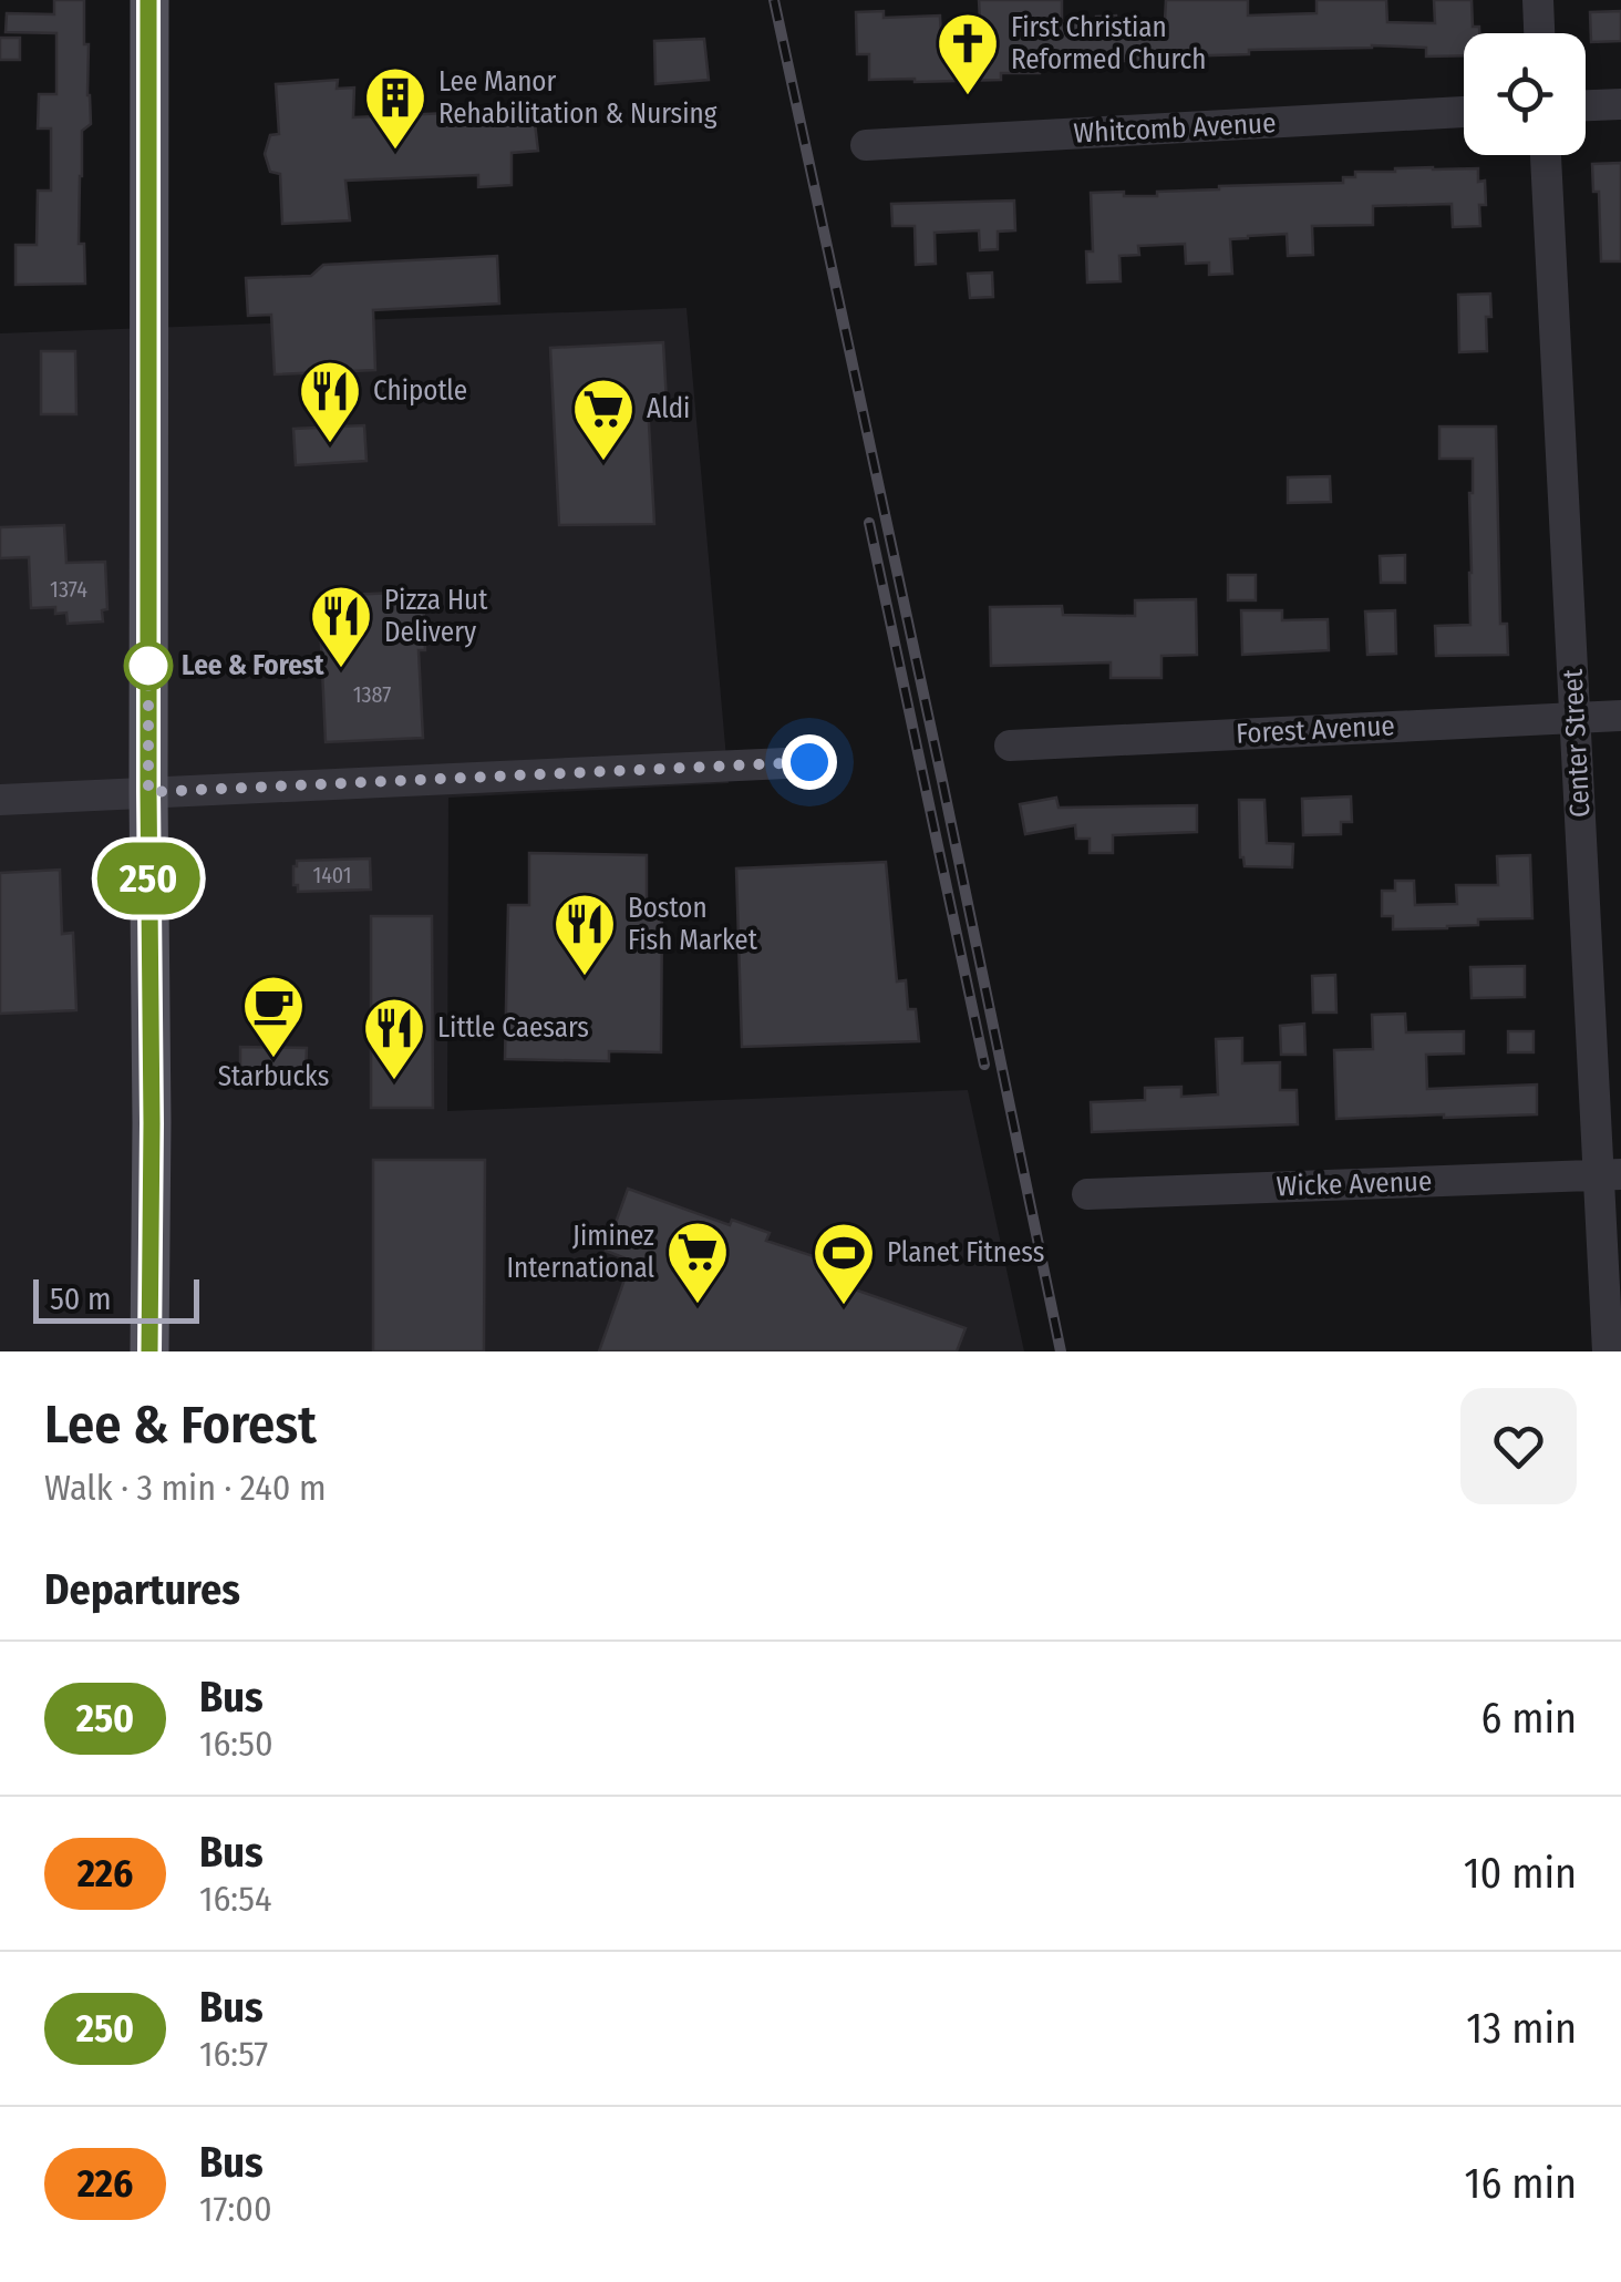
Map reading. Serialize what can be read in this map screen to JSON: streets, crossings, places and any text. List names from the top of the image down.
{
  "streets": {
    "street": [
      "Whitcomb Avenue",
      "Forest Avenue",
      "Center Street",
      "Wicke Avenue"
    ]
  },
  "crossings": [
    ["Forest Avenue", "Center Street"],
    ["Center Street", "Wicke Avenue"]
  ],
  "places": {
    "church": ["First Christian Reformed Church"],
    "building": ["Lee Manor Rehabilitation & Nursing"],
    "restaurant": [
      "Chipotle",
      "Pizza Hut Delivery",
      "Boston Fish Market",
      "Little Caesars"
    ],
    "supermarket": ["Aldi", "Jiminez International"],
    "other": ["Lee & Forest"],
    "cafe": ["Starbucks"],
    "sports": ["Planet Fitness"]
  },
  "lines": ["bus line 250"],
  "house_numbers": ["1374", "1387", "1401"],
  "scale_bar": "50 m",
  "page": {
    "on_map": "250",
    "scale": "50 m",
    "heading": [
      ["Lee & Forest", "Walk · 3 min · 240 m"],
      "Departures"
    ],
    "list": [
      {
        "mark": "250",
        "name": "Bus",
        "note": "16:50",
        "value": "6 min"
      },
      {
        "mark": "226",
        "name": "Bus",
        "note": "16:54",
        "value": "10 min"
      },
      {
        "mark": "250",
        "name": "Bus",
        "note": "16:57",
        "value": "13 min"
      },
      {
        "mark": "226",
        "name": "Bus",
        "note": "17:00",
        "value": "16 min"
      }
    ]
  }
}
